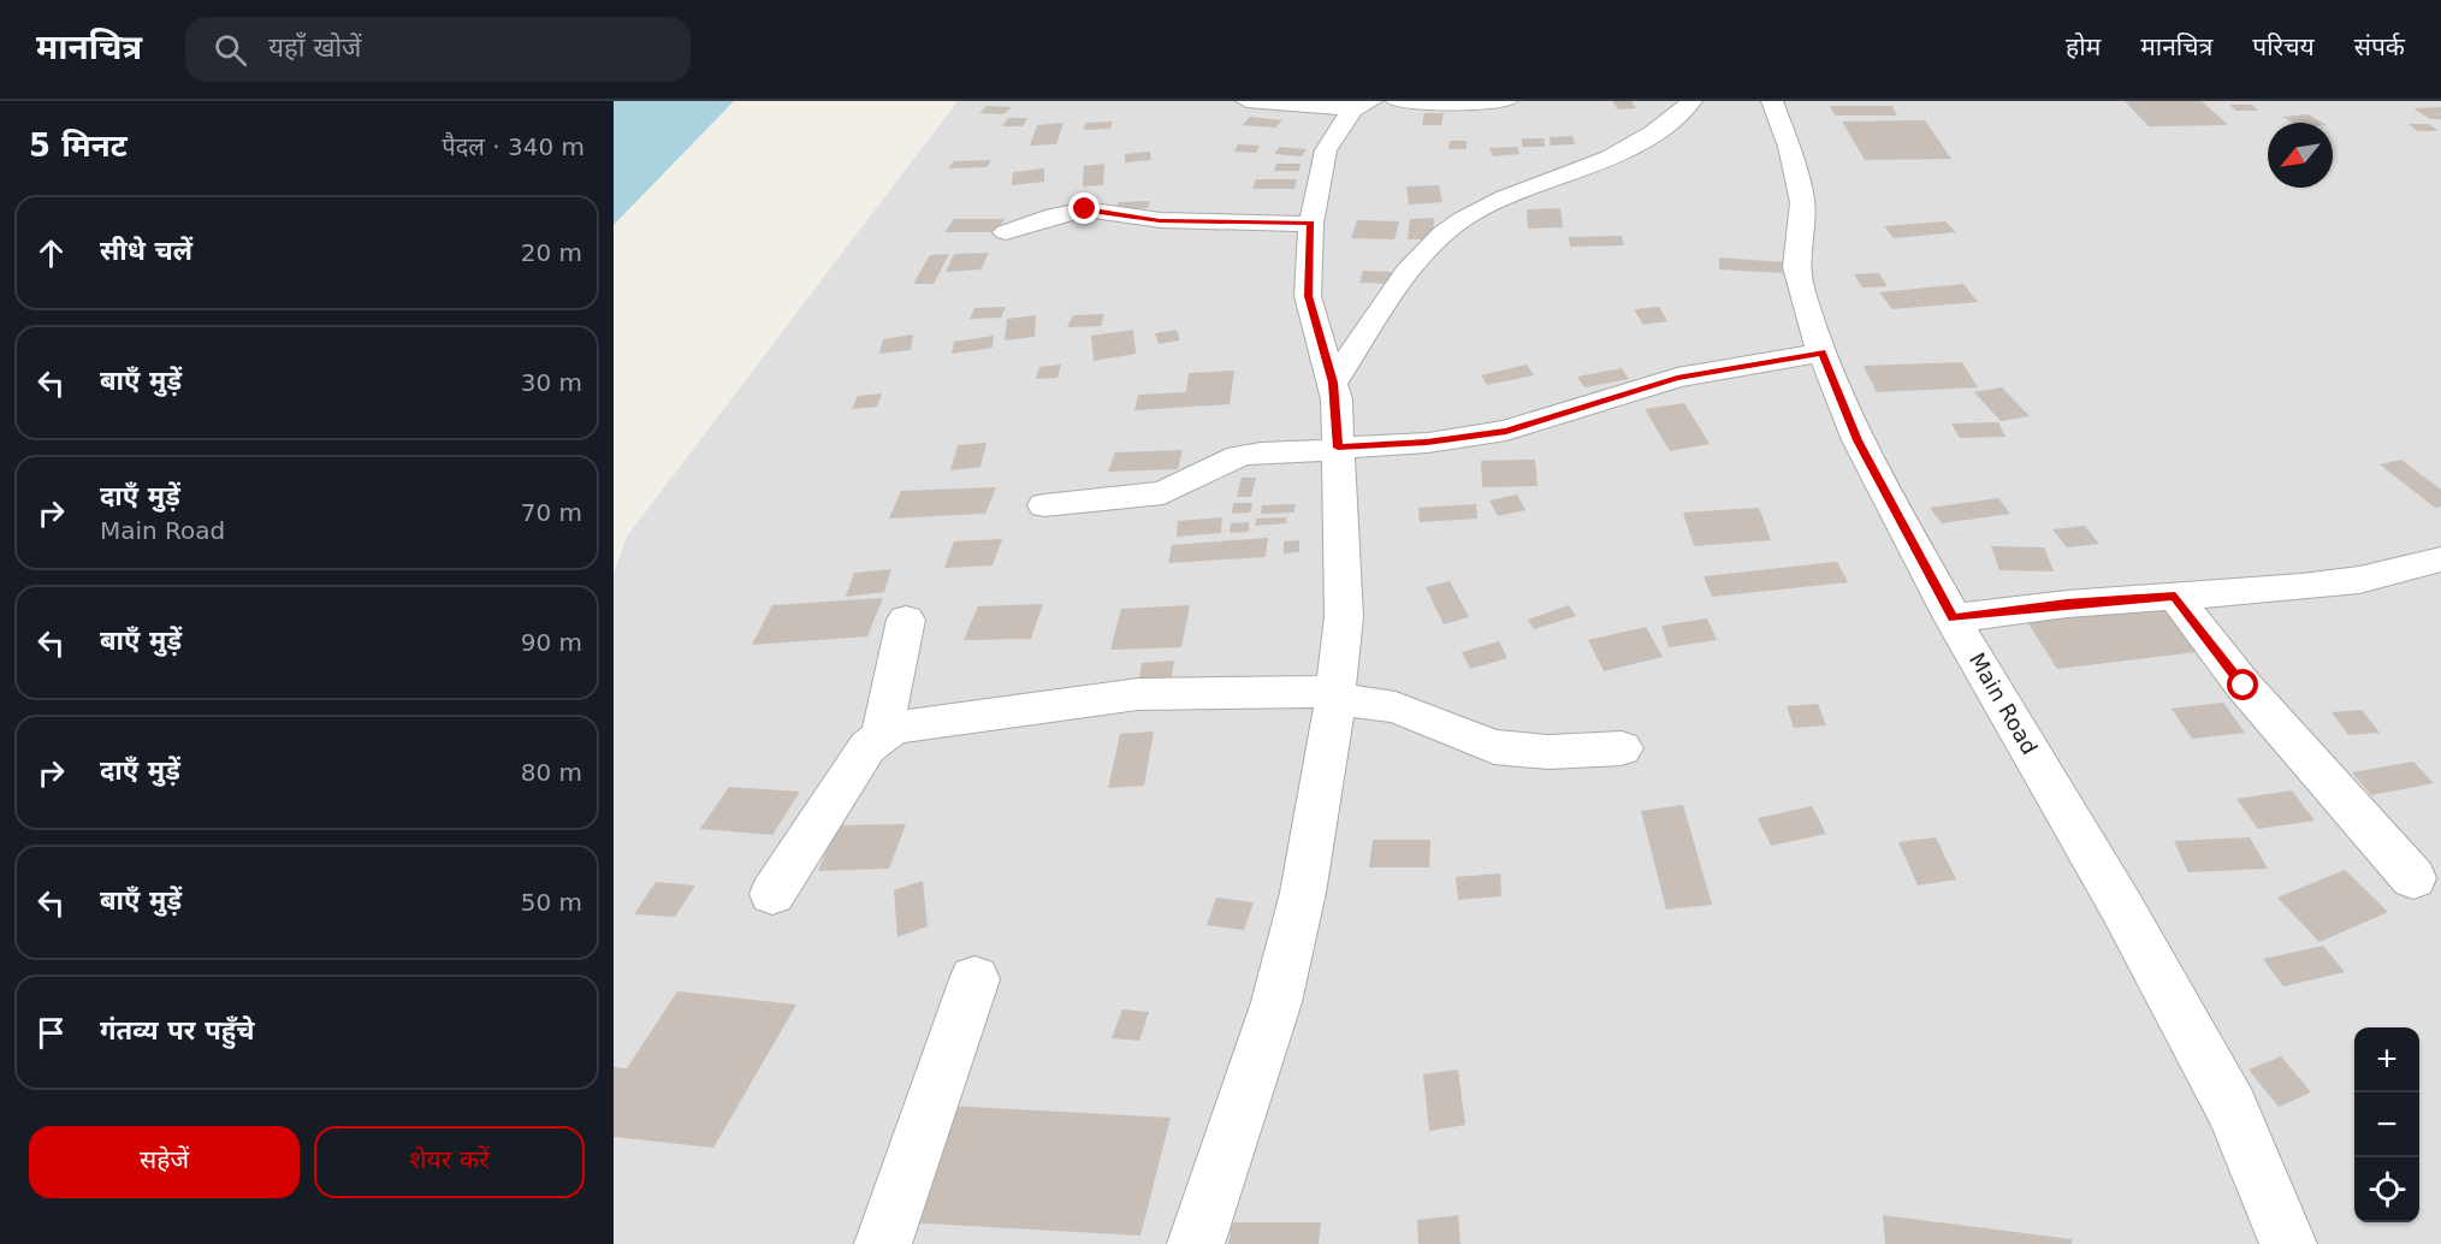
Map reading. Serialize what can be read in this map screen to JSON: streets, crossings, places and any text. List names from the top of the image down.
{
  "streets": {
    "street": ["Main Road"]
  },
  "north": "bottom left",
  "page": {
    "header": "मानचित्र",
    "search": "यहाँ खोजें",
    "nav": [
      "होम",
      "मानचित्र",
      "परिचय",
      "संपर्क"
    ],
    "heading": ["5 मिनट", "पैदल · 340 m"],
    "list": [
      ["सीधे चलें", "20 m"],
      ["बाएँ मुड़ें", "30 m"],
      ["दाएँ मुड़ें", "Main Road", "70 m"],
      ["बाएँ मुड़ें", "90 m"],
      ["दाएँ मुड़ें", "80 m"],
      ["बाएँ मुड़ें", "50 m"],
      "गंतव्य पर पहुँचे"
    ],
    "map_buttons": ["+", "−"],
    "buttons": ["सहेजें", "शेयर करें"]
  }
}
